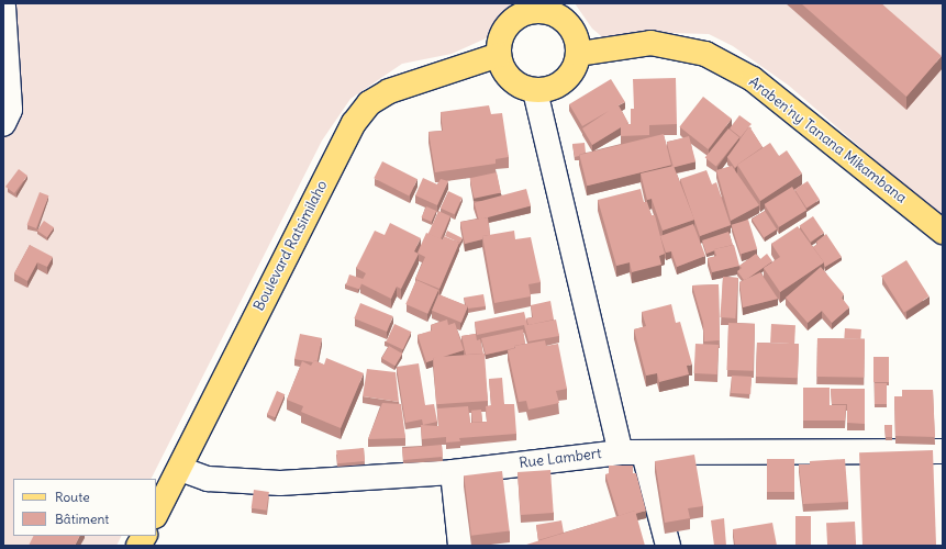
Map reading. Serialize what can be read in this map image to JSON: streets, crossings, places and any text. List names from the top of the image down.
{
  "streets": {
    "main road": ["Araben'ny Tanana Mikambana", "Boulevard Ratsimilaho"],
    "street": ["Rue Lambert"]
  },
  "crossings": [
    ["Araben'ny Tanana Mikambana", "Boulevard Ratsimilaho"],
    ["Boulevard Ratsimilaho", "Rue Lambert"]
  ],
  "legend": ["Route", "Bâtiment"]
}
